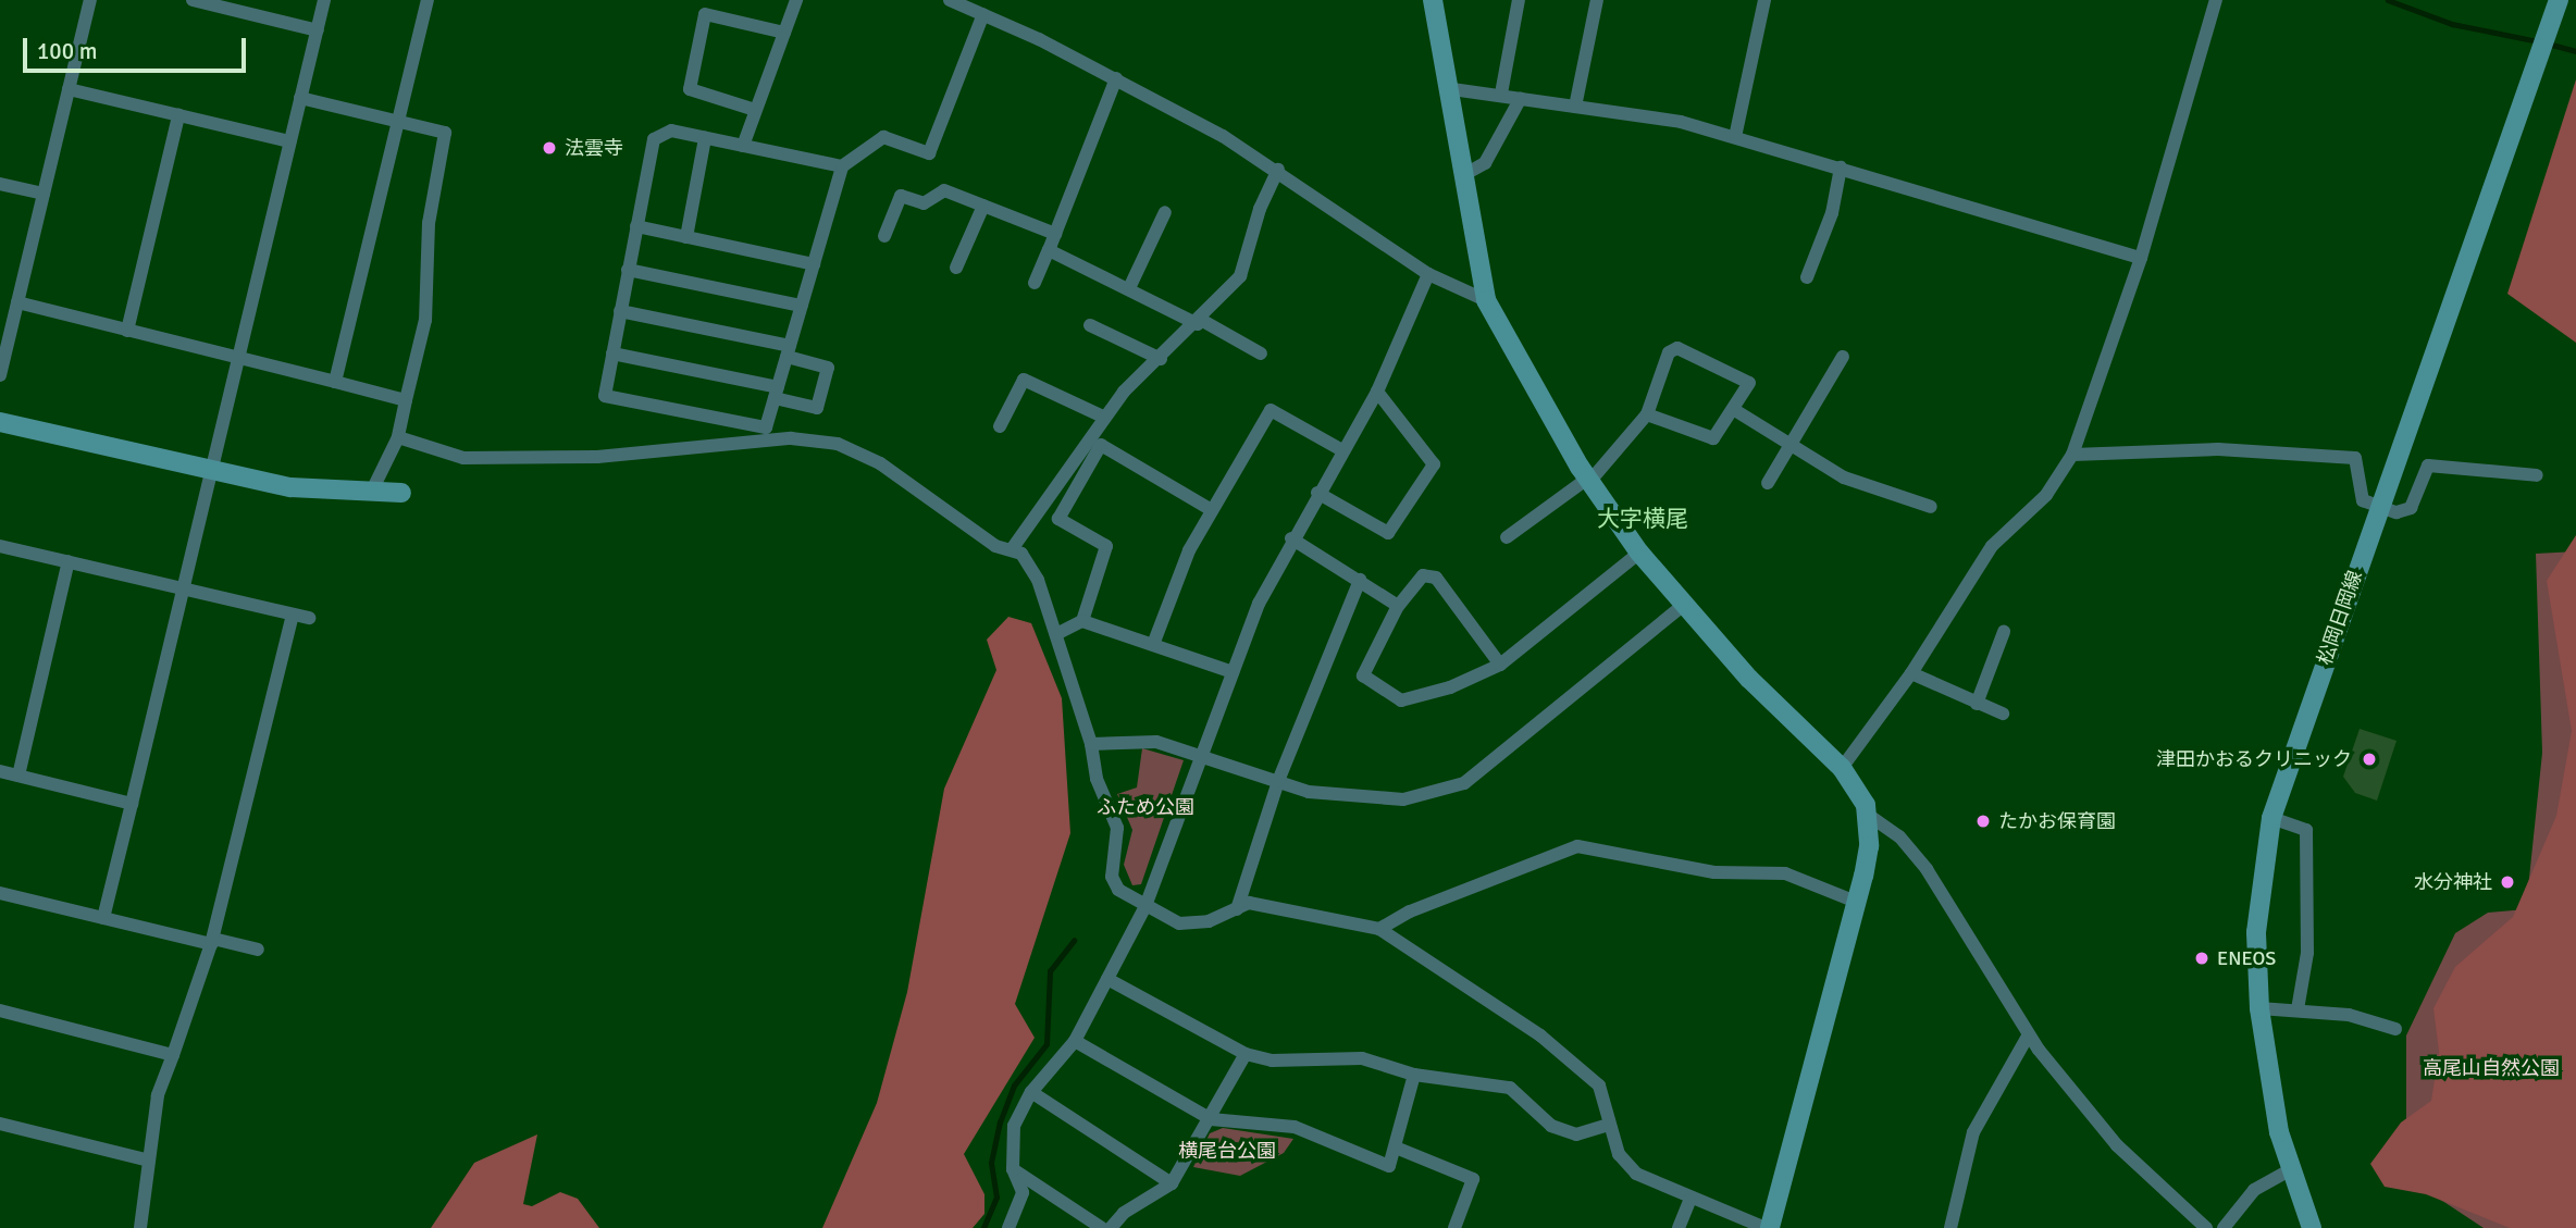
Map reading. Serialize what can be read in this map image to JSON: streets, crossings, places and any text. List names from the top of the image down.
{
  "streets": {
    "street": ["松岡日岡線"]
  },
  "districts": ["大字横尾"],
  "parks": ["ふため公園", "高尾山自然公園", "横尾台公園"],
  "places": [
    "法雲寺",
    "津田かおるクリニック",
    "たかお保育園",
    "水分神社",
    "ENEOS"
  ],
  "scale_bar": "100 m"
}
